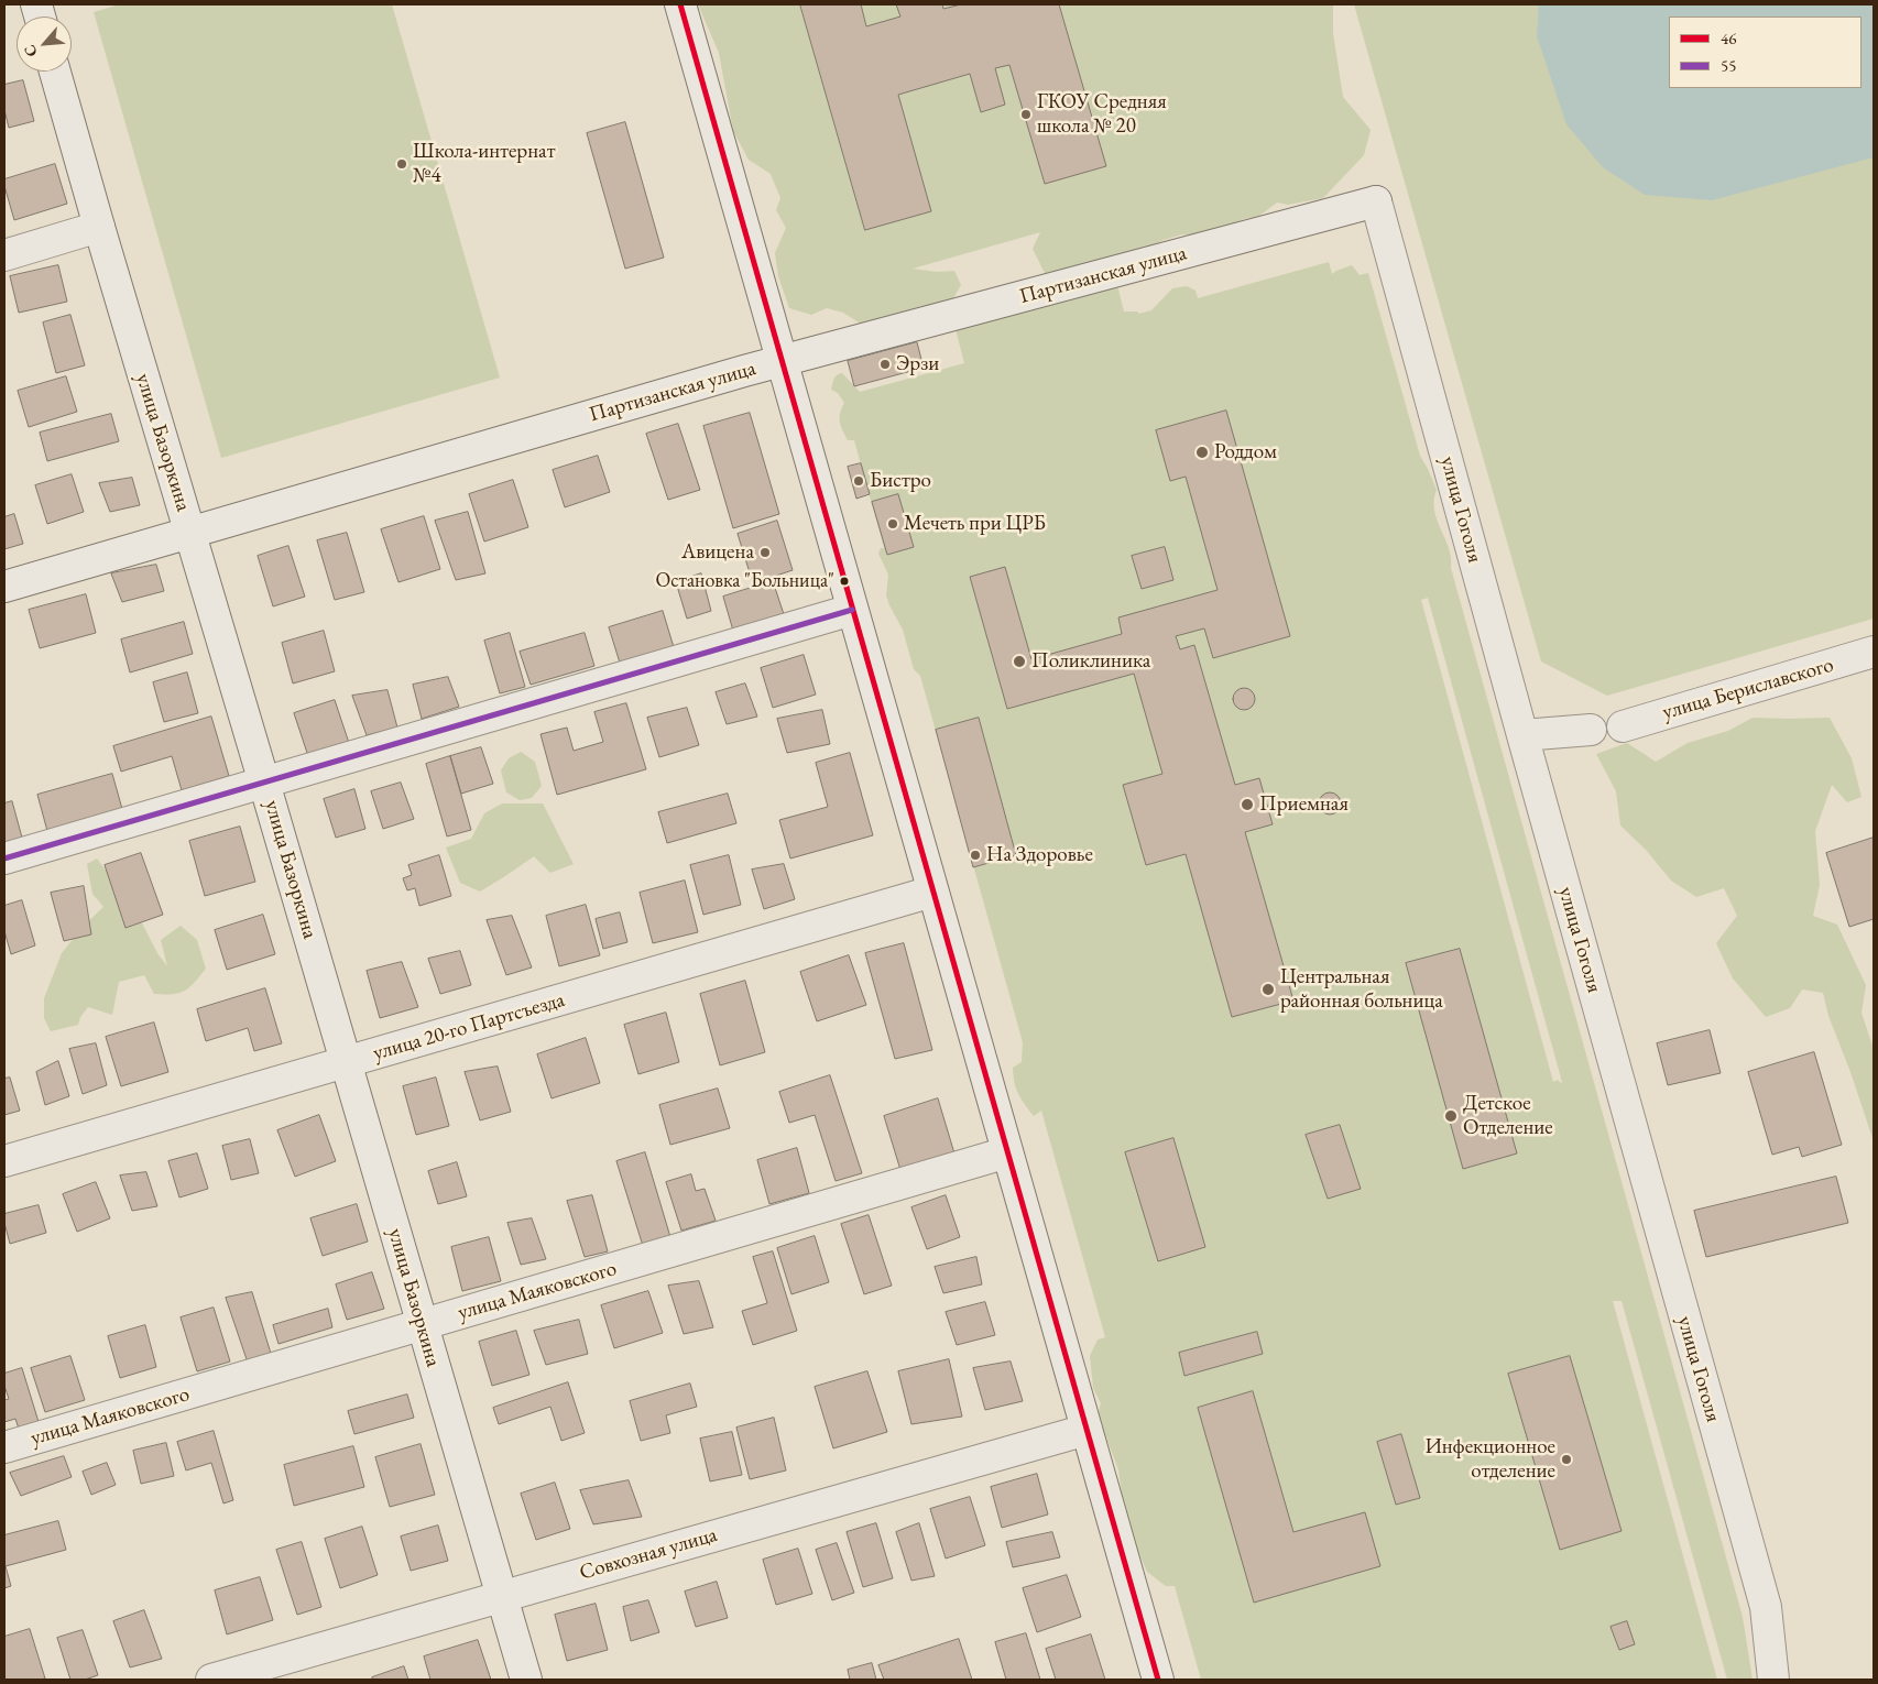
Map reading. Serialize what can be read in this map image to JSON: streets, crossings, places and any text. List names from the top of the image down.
{
  "streets": {
    "street": [
      "Партизанская улица",
      "улица Базоркина",
      "улица Гоголя",
      "улица Бериславского",
      "улица 20-го Партсъезда",
      "улица Маяковского",
      "Совхозная улица"
    ]
  },
  "crossings": [
    ["Партизанская улица", "улица Базоркина"],
    ["Партизанская улица", "улица Гоголя"],
    ["улица Базоркина", "улица 20-го Партсъезда"],
    ["улица Базоркина", "улица Маяковского"],
    ["улица Базоркина", "Совхозная улица"]
  ],
  "places": [
    "ГКОУ Средняя школа № 20",
    "Школа-интернат №4",
    "Эрзи",
    "Роддом",
    "Бистро",
    "Мечеть при ЦРБ",
    "Авицена",
    "Остановка \"Больница\"",
    "Поликлиника",
    "Приемная",
    "На Здоровье",
    "Центральная районная больница",
    "Детское Отделение",
    "Инфекционное отделение"
  ],
  "lines": ["transit line 46", "transit line 55"],
  "legend": ["46", "55"],
  "north": "bottom left"
}
